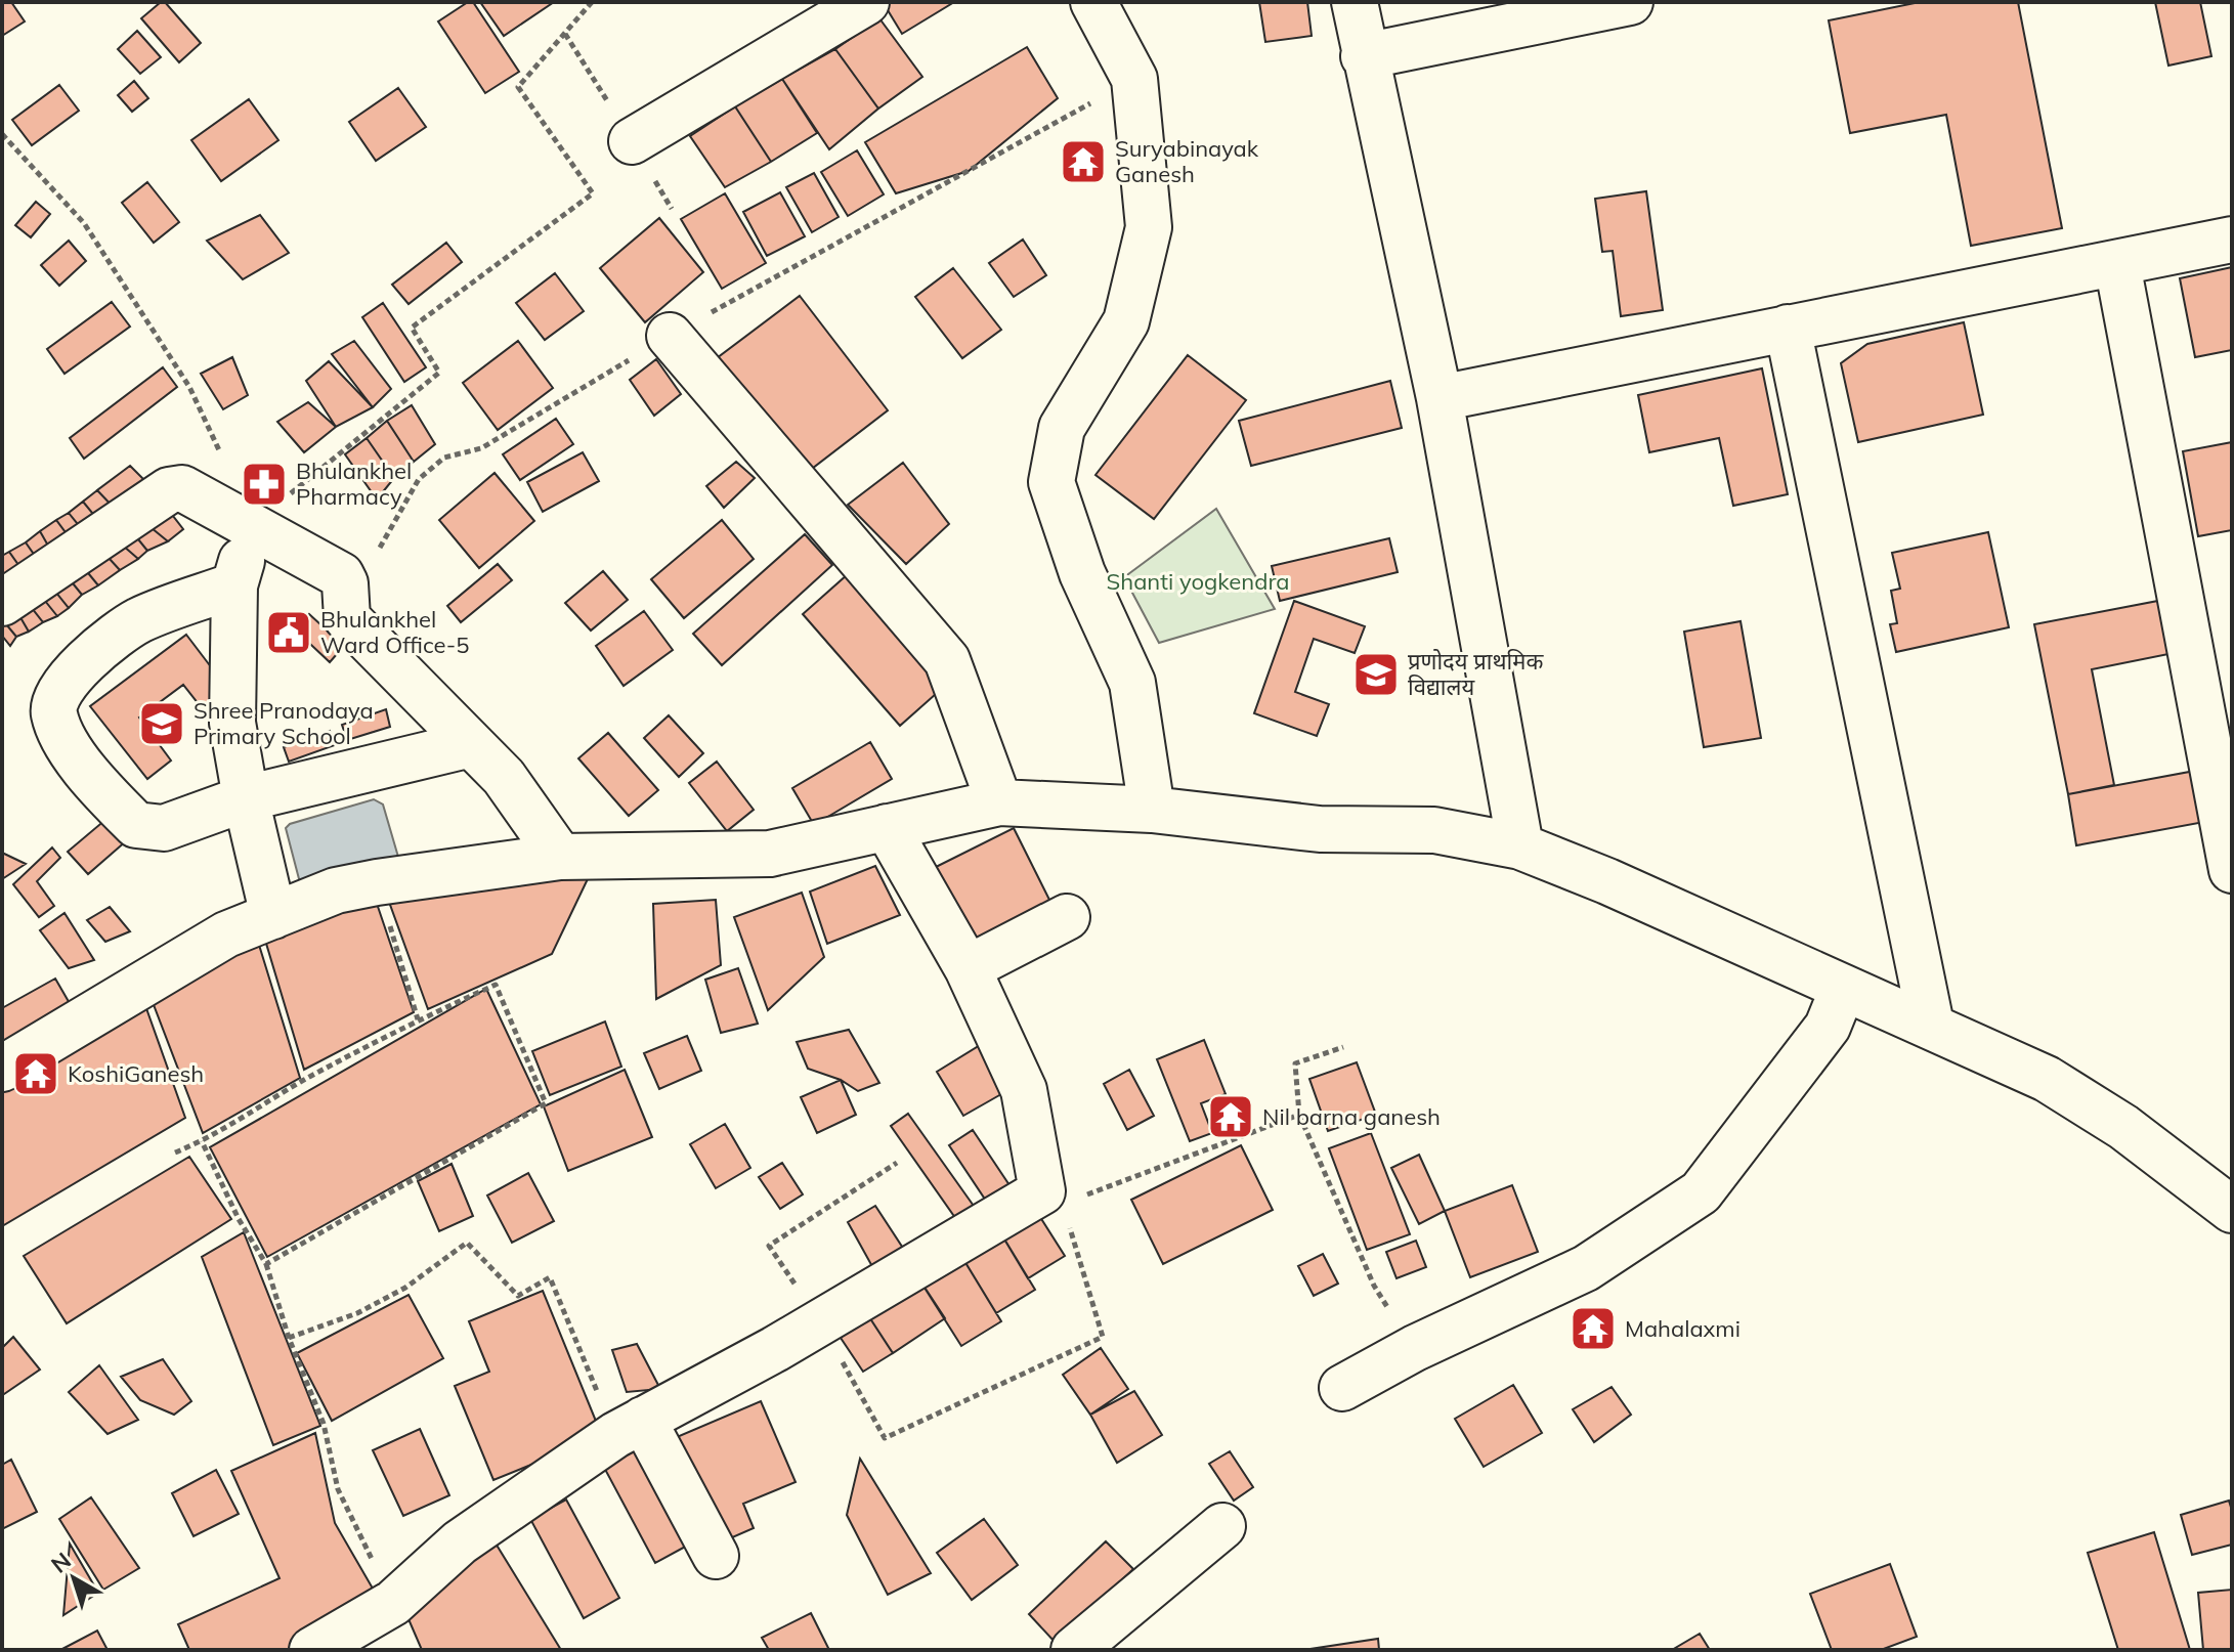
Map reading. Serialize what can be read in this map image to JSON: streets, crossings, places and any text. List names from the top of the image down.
{
  "parks": ["Shanti yogkendra"],
  "places": {
    "temple": [
      "Suryabinayak Ganesh",
      "KoshiGanesh",
      "Nil barna ganesh",
      "Mahalaxmi"
    ],
    "pharmacy": ["Bhulankhel Pharmacy"],
    "public building": ["Bhulankhel Ward Office-5"],
    "school or university": ["प्रणोदय प्राथमिक विद्यालय", "Shree Pranodaya Primary School"]
  },
  "north": "top left"
}
